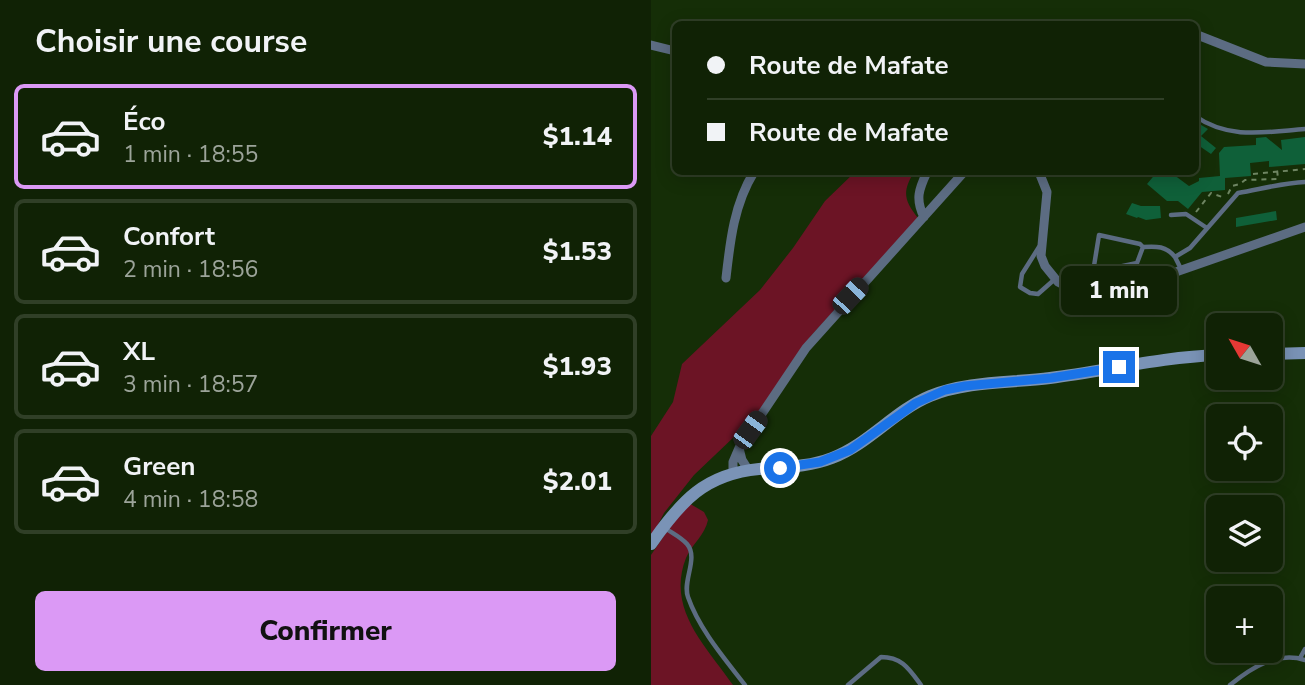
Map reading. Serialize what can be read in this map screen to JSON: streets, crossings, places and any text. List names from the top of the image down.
{
  "north": "top left",
  "page": {
    "heading": "Choisir une course",
    "banner": ["Route de Mafate", "Route de Mafate"],
    "list": [
      {
        "name": "Éco",
        "note": "1 min · 18:55",
        "value": "$1.14"
      },
      {
        "name": "Confort",
        "note": "2 min · 18:56",
        "value": "$1.53"
      },
      {
        "name": "XL",
        "note": "3 min · 18:57",
        "value": "$1.93"
      },
      {
        "name": "Green",
        "note": "4 min · 18:58",
        "value": "$2.01"
      }
    ],
    "bubble": "1 min",
    "map_buttons": "+",
    "buttons": "Confirmer"
  }
}
